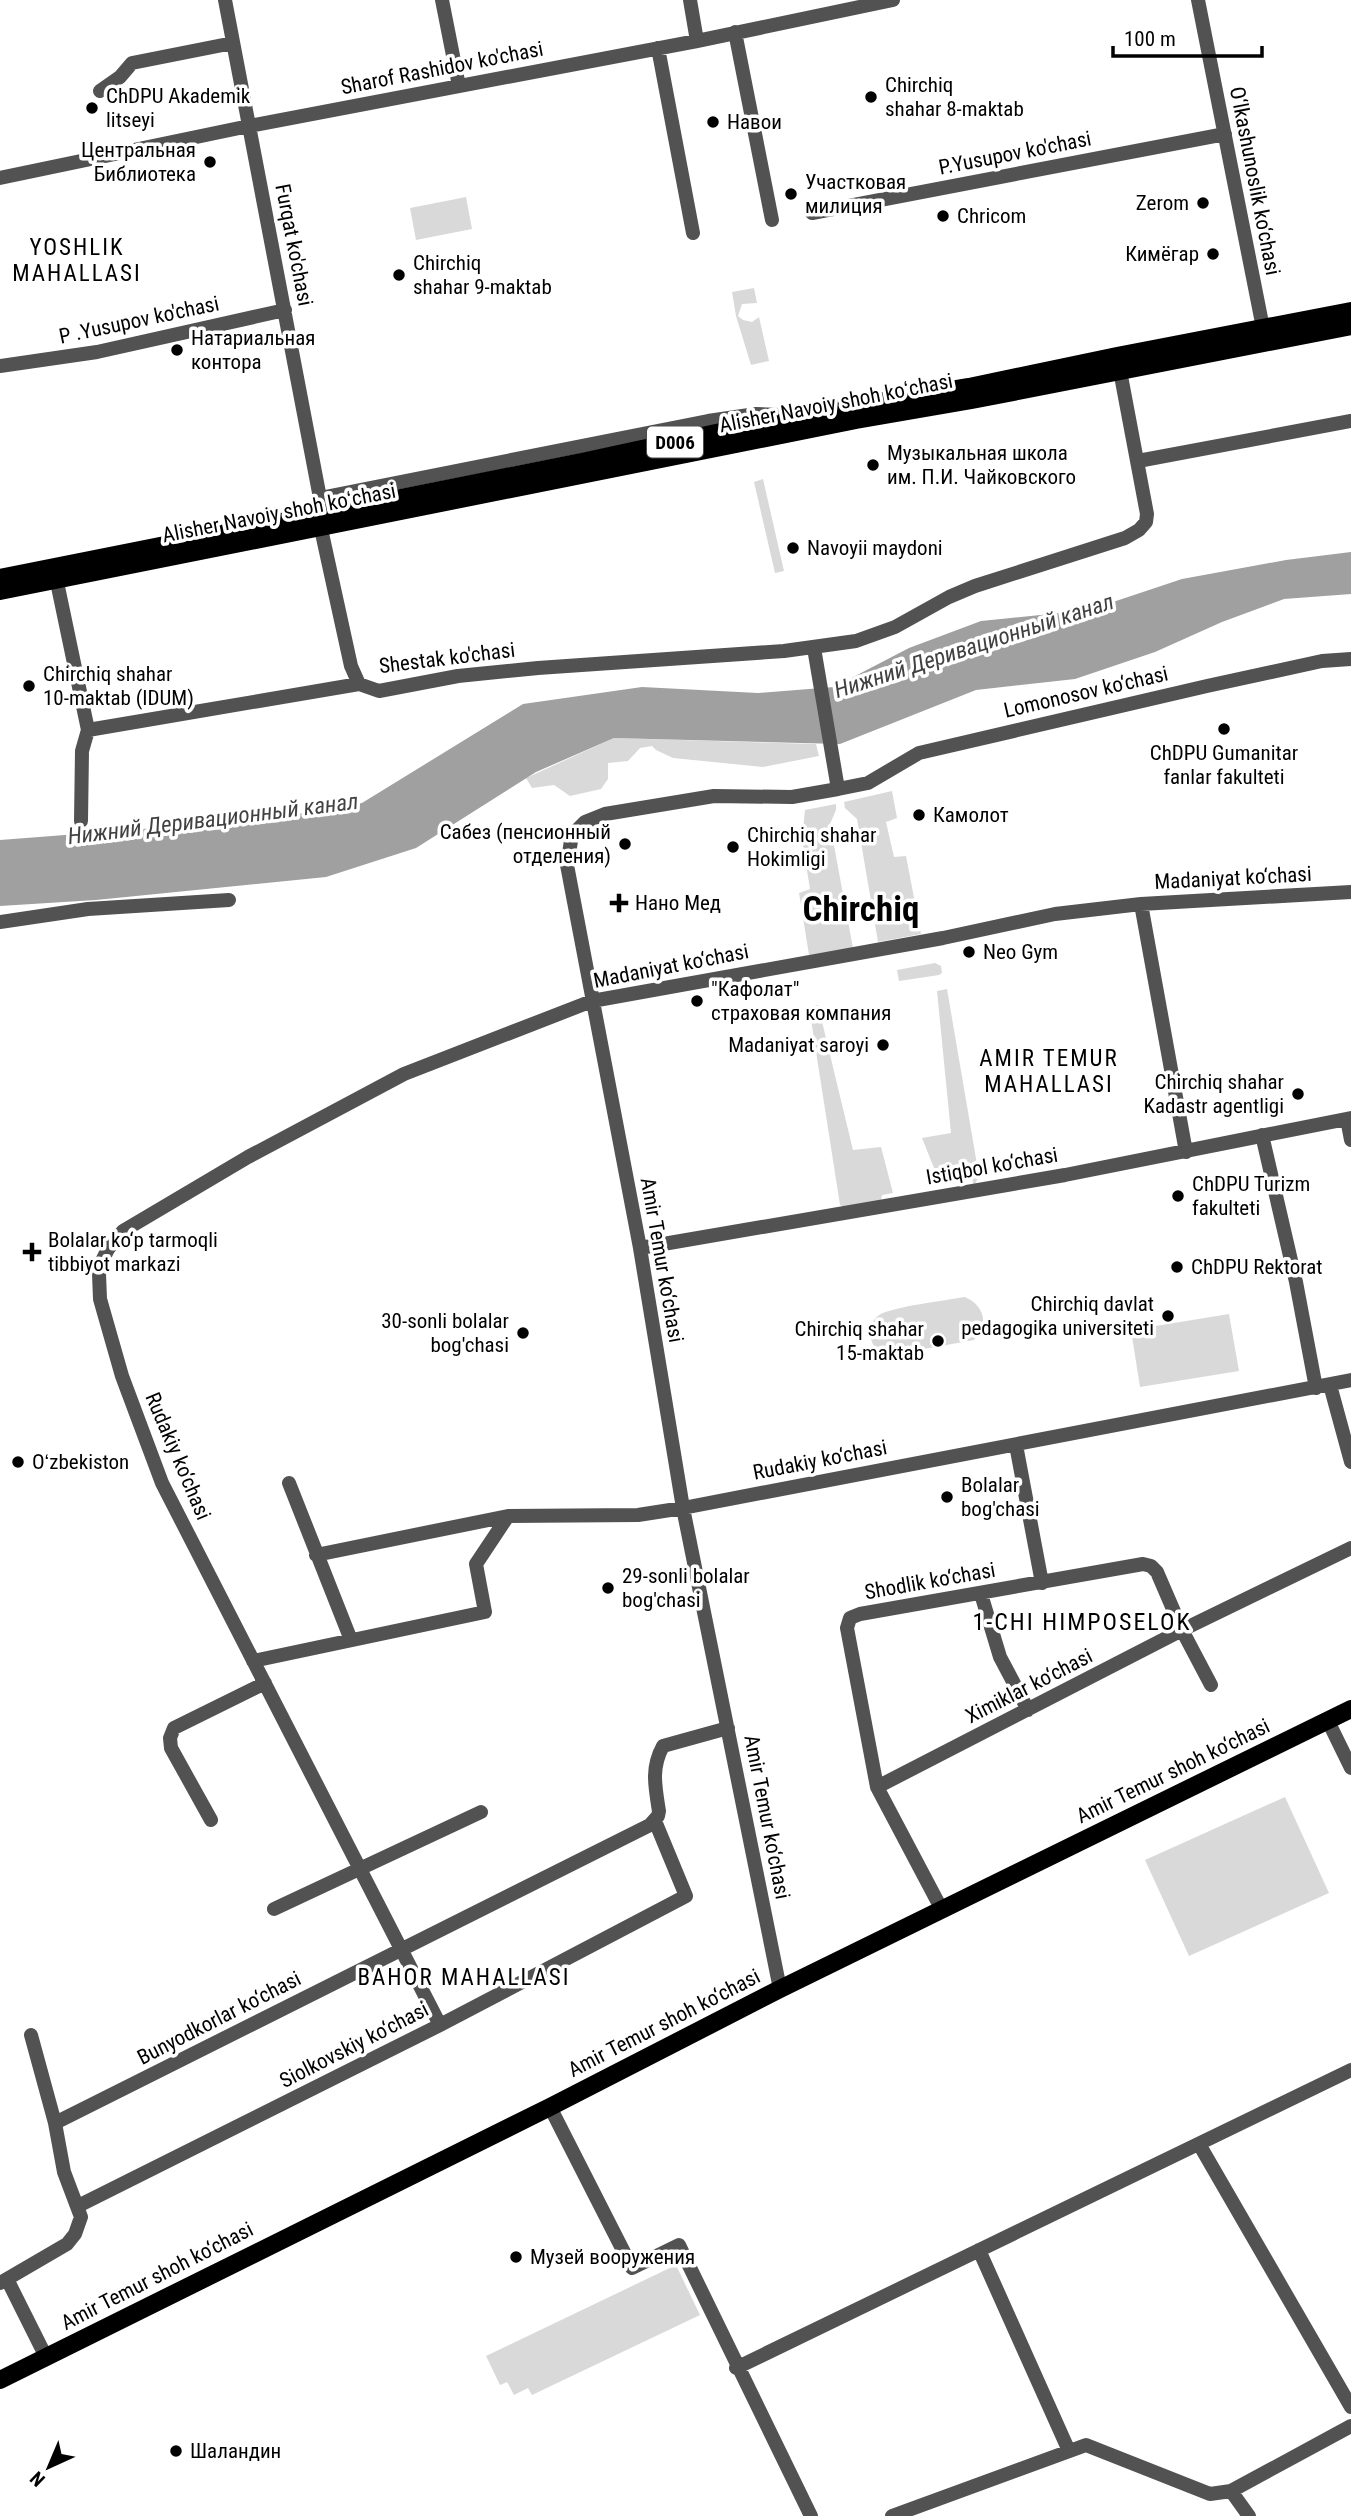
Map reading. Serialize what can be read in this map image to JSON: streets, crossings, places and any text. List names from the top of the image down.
{
  "streets": {
    "main road": ["Alisher Navoiy shoh koʻchasi", "D006", "Amir Temur shoh ko‘chasi"],
    "street": [
      "Sharof Rashidov ko'chasi",
      "P.Yusupov ko'chasi",
      "O‘lkashunoslik ko‘chasi",
      "Furqat ko'chasi",
      "P .Yusupov ko'chasi",
      "Shestak ko'chasi",
      "Lomonosov ko‘chasi",
      "Madaniyat ko‘chasi",
      "Istiqbol ko‘chasi",
      "Amir Temur ko‘chasi",
      "Rudakiy ko‘chasi",
      "Shodlik ko‘chasi",
      "Ximiklar ko‘chasi",
      "Bunyodkorlar ko‘chasi",
      "Siolkovskiy ko‘chasi"
    ]
  },
  "crossings": [
    ["Sharof Rashidov ko'chasi", "Furqat ko'chasi"],
    ["P.Yusupov ko'chasi", "O‘lkashunoslik ko‘chasi"],
    ["O‘lkashunoslik ko‘chasi", "Alisher Navoiy shoh koʻchasi"],
    ["Furqat ko'chasi", "P .Yusupov ko'chasi"],
    ["Furqat ko'chasi", "Alisher Navoiy shoh koʻchasi"],
    ["Furqat ko'chasi", "Shestak ko'chasi"],
    ["Alisher Navoiy shoh koʻchasi", "Shestak ko'chasi"],
    ["Lomonosov ko‘chasi", "Amir Temur ko‘chasi"],
    ["Madaniyat ko‘chasi", "Amir Temur ko‘chasi"],
    ["Madaniyat ko‘chasi", "Rudakiy ko‘chasi"],
    ["Istiqbol ko‘chasi", "Amir Temur ko‘chasi"],
    ["Amir Temur ko‘chasi", "Rudakiy ko‘chasi"],
    ["Amir Temur ko‘chasi", "Amir Temur shoh ko‘chasi"],
    ["Shodlik ko‘chasi", "Ximiklar ko‘chasi"],
    ["Shodlik ko‘chasi", "Amir Temur shoh ko‘chasi"],
    ["Bunyodkorlar ko‘chasi", "Siolkovskiy ko‘chasi"]
  ],
  "districts": [
    "YOSHLIK MAHALLASI",
    "Chirchiq",
    "AMIR TEMUR MAHALLASI",
    "1-CHI HIMPOSELOK",
    "BAHOR MAHALLASI"
  ],
  "water": ["Нижний Деривационный канал"],
  "places": {
    "other": [
      "Chirchiq shahar 8-maktab",
      "ChDPU Akademik litseyi",
      "Навои",
      "Центральная Библиотека",
      "Участковая милиция",
      "Zerom",
      "Chricom",
      "Кимёгар",
      "Chirchiq shahar 9-maktab",
      "Натариальная контора",
      "Музыкальная школа им. П.И. Чайковского",
      "Navoyii maydoni",
      "Chirchiq shahar 10-maktab (IDUM)",
      "ChDPU Gumanitar fanlar fakulteti",
      "Камолот",
      "Сабез (пенсионный отделения)",
      "Chirchiq shahar Hokimligi",
      "Neo Gym",
      "\"Кафолат\" страховая компания",
      "Madaniyat saroyi",
      "Chirchiq shahar Kadastr agentligi",
      "ChDPU Turizm fakulteti",
      "ChDPU Rektorat",
      "Chirchiq davlat pedagogika universiteti",
      "30-sonli bolalar bog'chasi",
      "Chirchiq shahar 15-maktab",
      "Oʻzbekiston",
      "Bolalar bog'chasi",
      "29-sonli bolalar bog'chasi",
      "Музей вооружения",
      "Шаландин"
    ],
    "health": ["Нано Мед", "Bolalar ko‘p tarmoqli tibbiyot markazi"]
  },
  "scale_bar": "100 m",
  "north": "bottom left"
}
